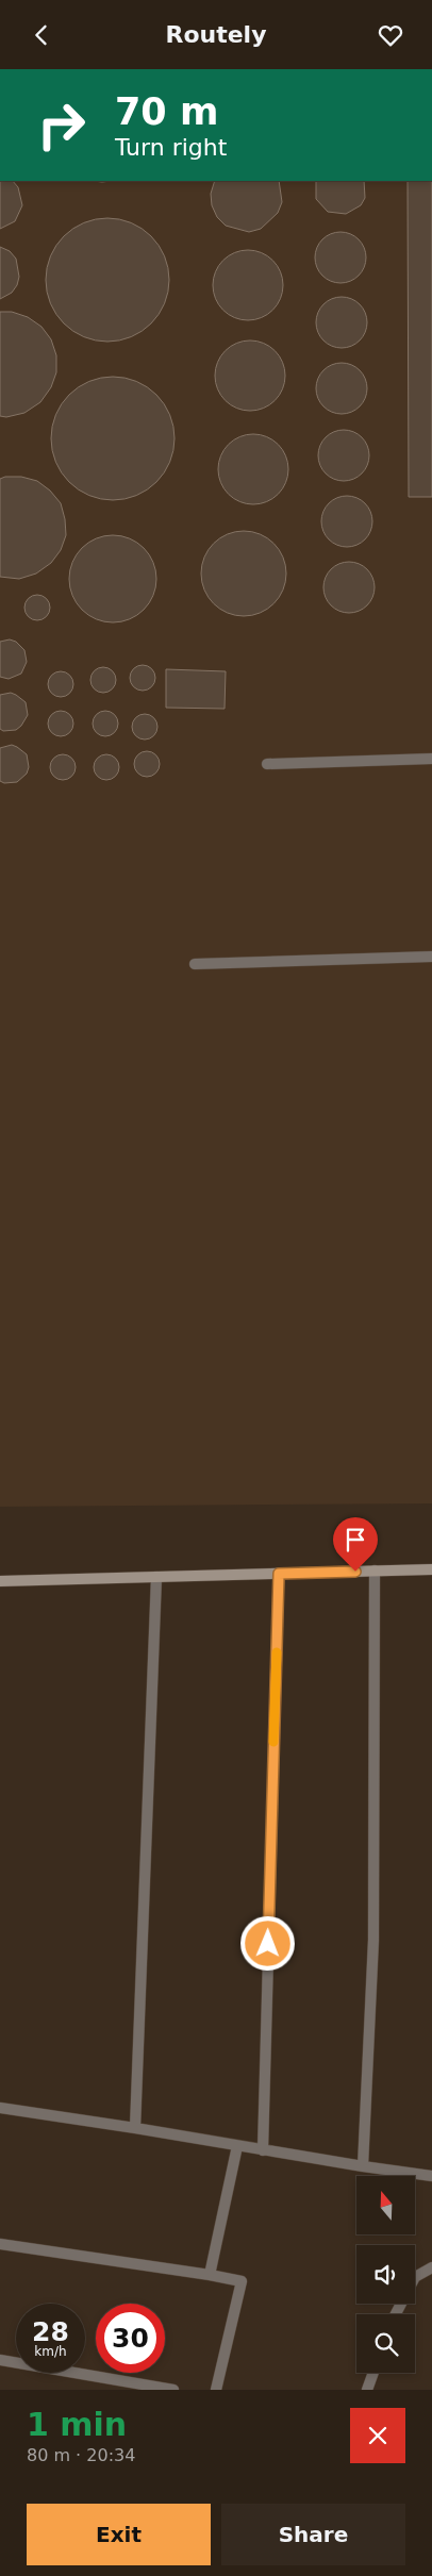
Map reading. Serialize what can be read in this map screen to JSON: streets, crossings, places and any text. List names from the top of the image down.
{
  "north": "top",
  "page": {
    "header": "Routely",
    "turn": ["70 m", "Turn right"],
    "speed": "28 km/h",
    "limit": "30",
    "heading": ["1 min", "80 m · 20:34"],
    "buttons": ["Exit", "Share"]
  }
}
